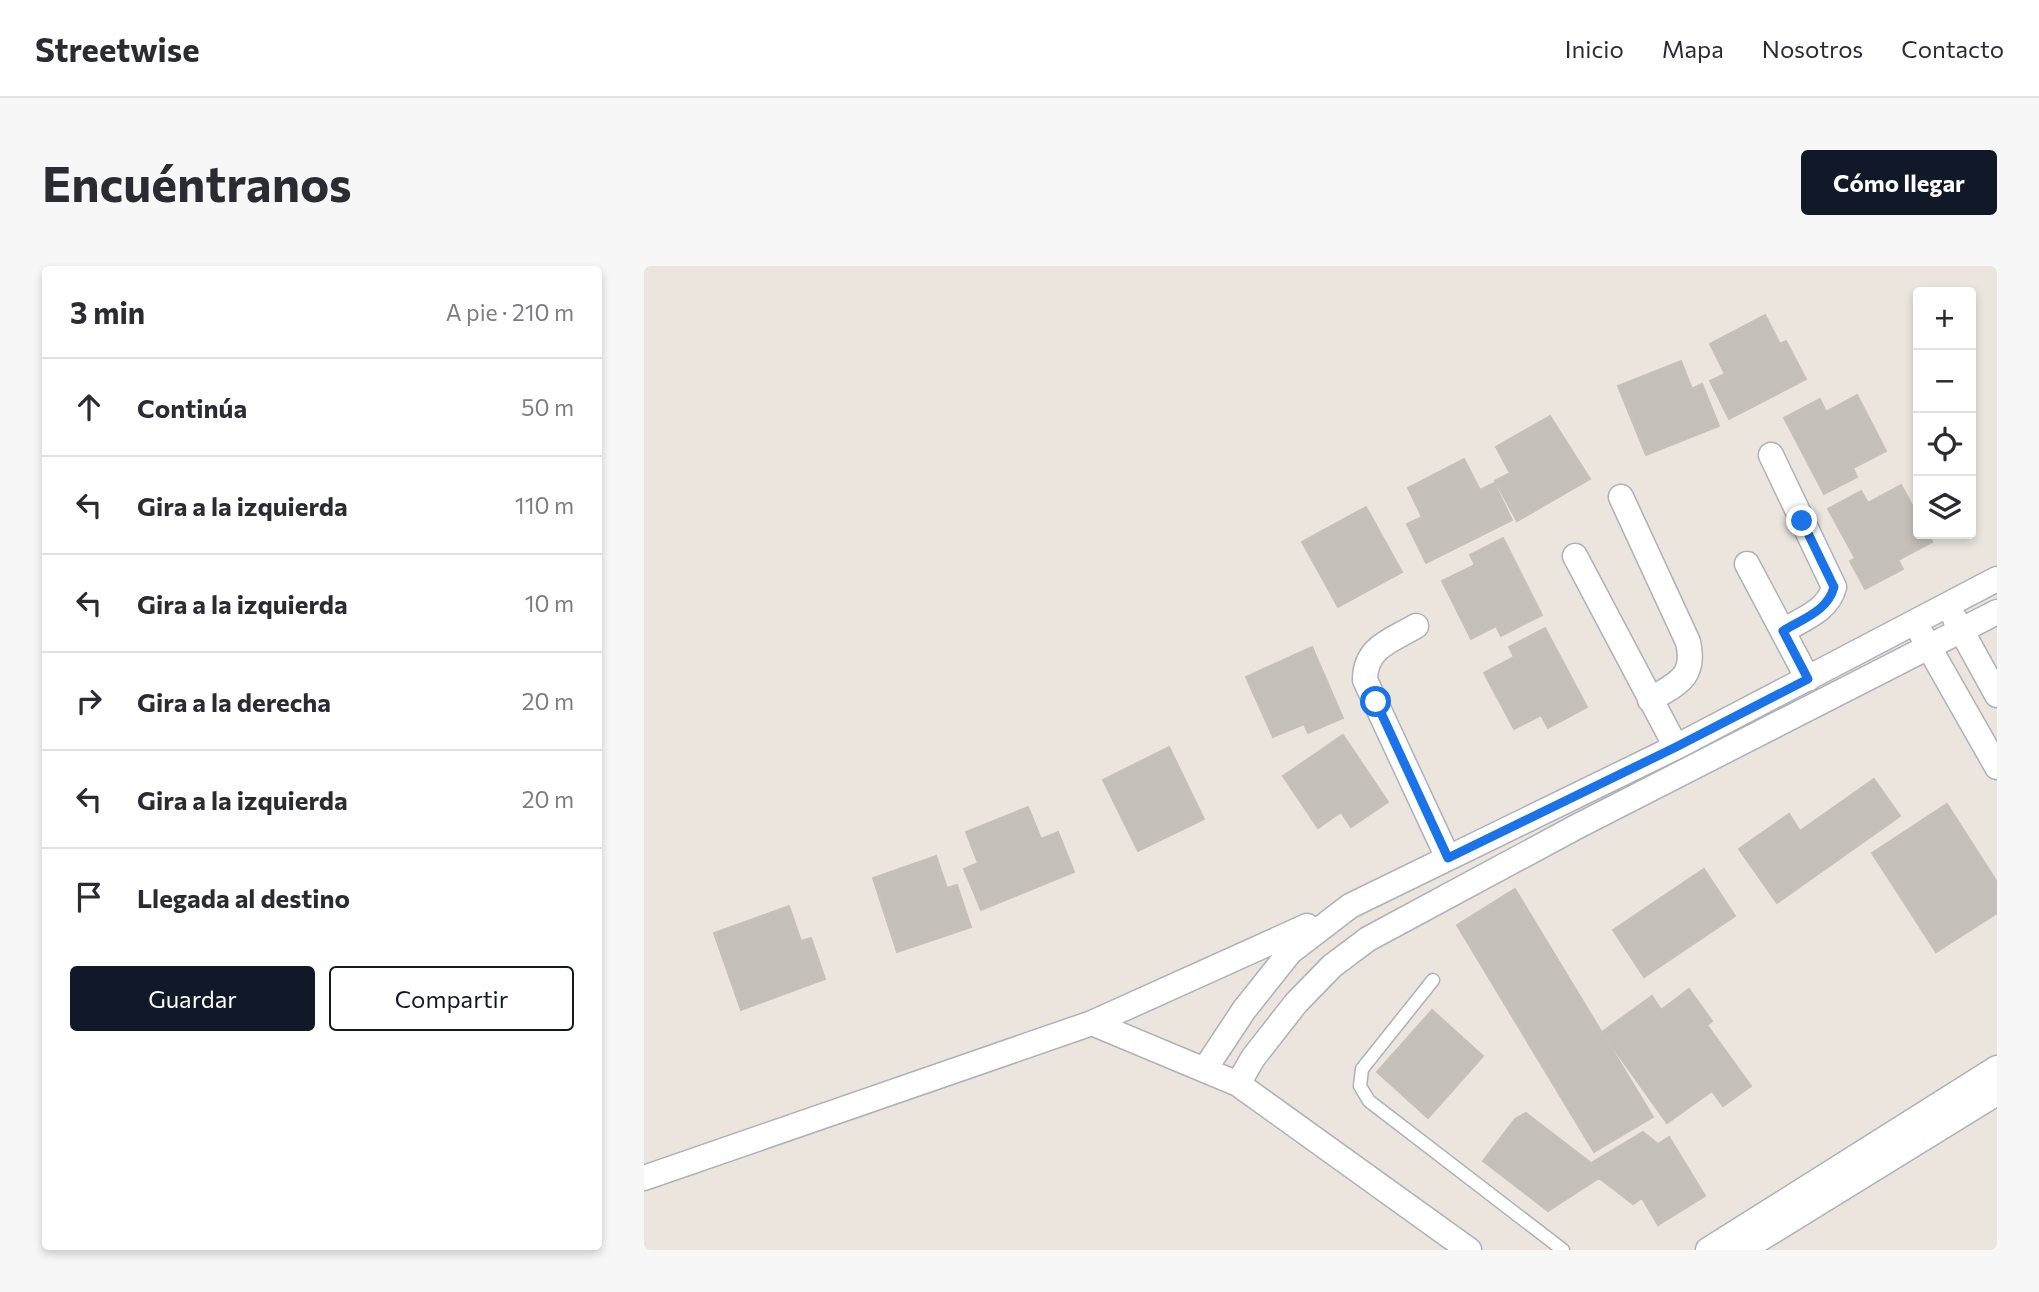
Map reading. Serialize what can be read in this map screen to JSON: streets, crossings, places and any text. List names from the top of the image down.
{
  "page": {
    "header": "Streetwise",
    "nav": [
      "Inicio",
      "Mapa",
      "Nosotros",
      "Contacto"
    ],
    "buttons": [
      "Cómo llegar",
      ["Guardar", "Compartir"]
    ],
    "title": "Encuéntranos",
    "heading": ["3 min", "A pie · 210 m"],
    "map_buttons": ["+", "−"],
    "list": [
      ["Continúa", "50 m"],
      ["Gira a la izquierda", "110 m"],
      ["Gira a la izquierda", "10 m"],
      ["Gira a la derecha", "20 m"],
      ["Gira a la izquierda", "20 m"],
      "Llegada al destino"
    ]
  }
}
